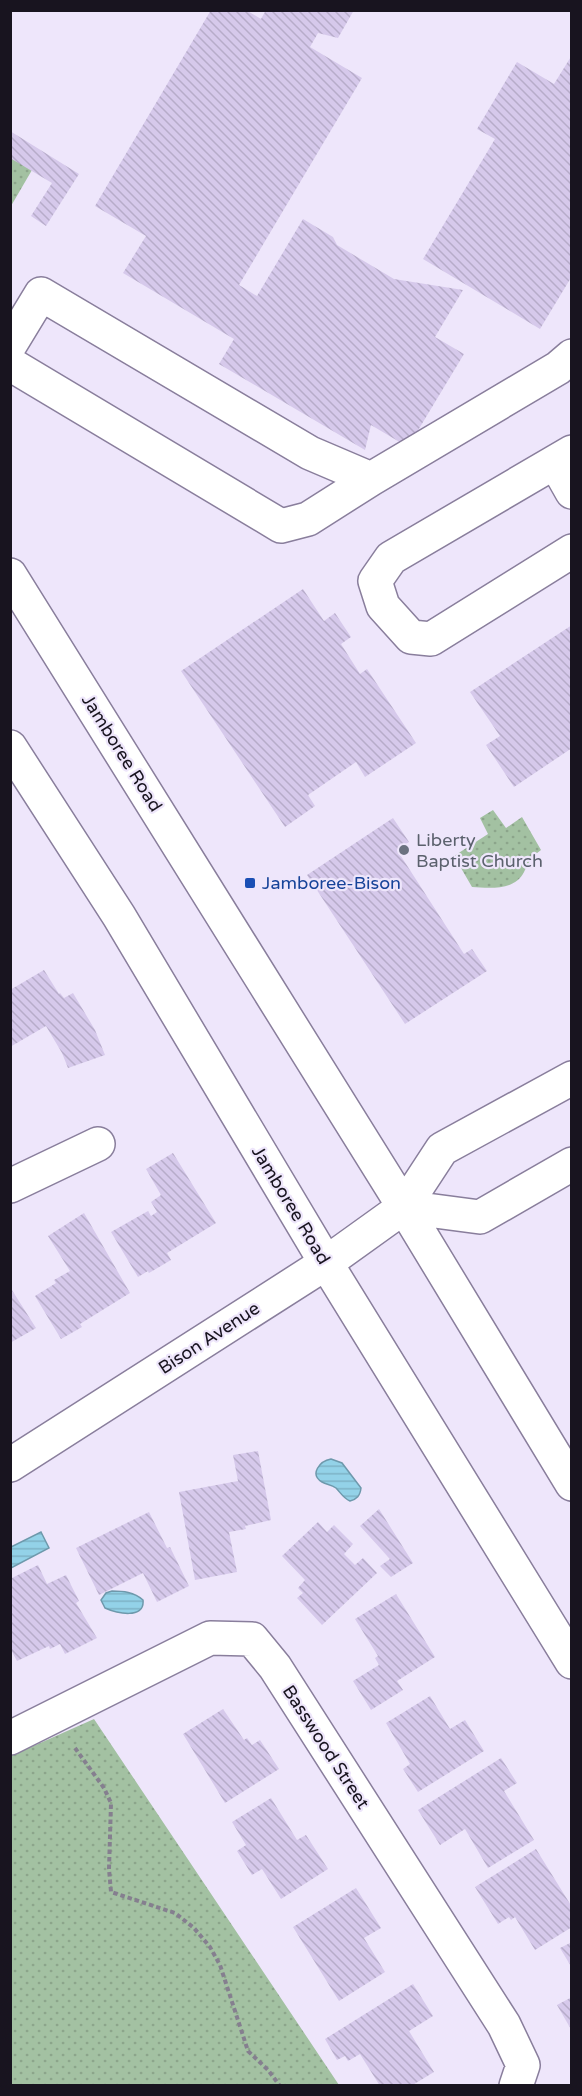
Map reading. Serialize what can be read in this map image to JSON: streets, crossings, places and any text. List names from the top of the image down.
{
  "streets": {
    "main road": ["Jamboree Road", "Bison Avenue", "Basswood Street"]
  },
  "crossings": [
    ["Jamboree Road", "Bison Avenue"]
  ],
  "places": {
    "other": ["Liberty Baptist Church"],
    "transit": ["Jamboree-Bison"]
  }
}
